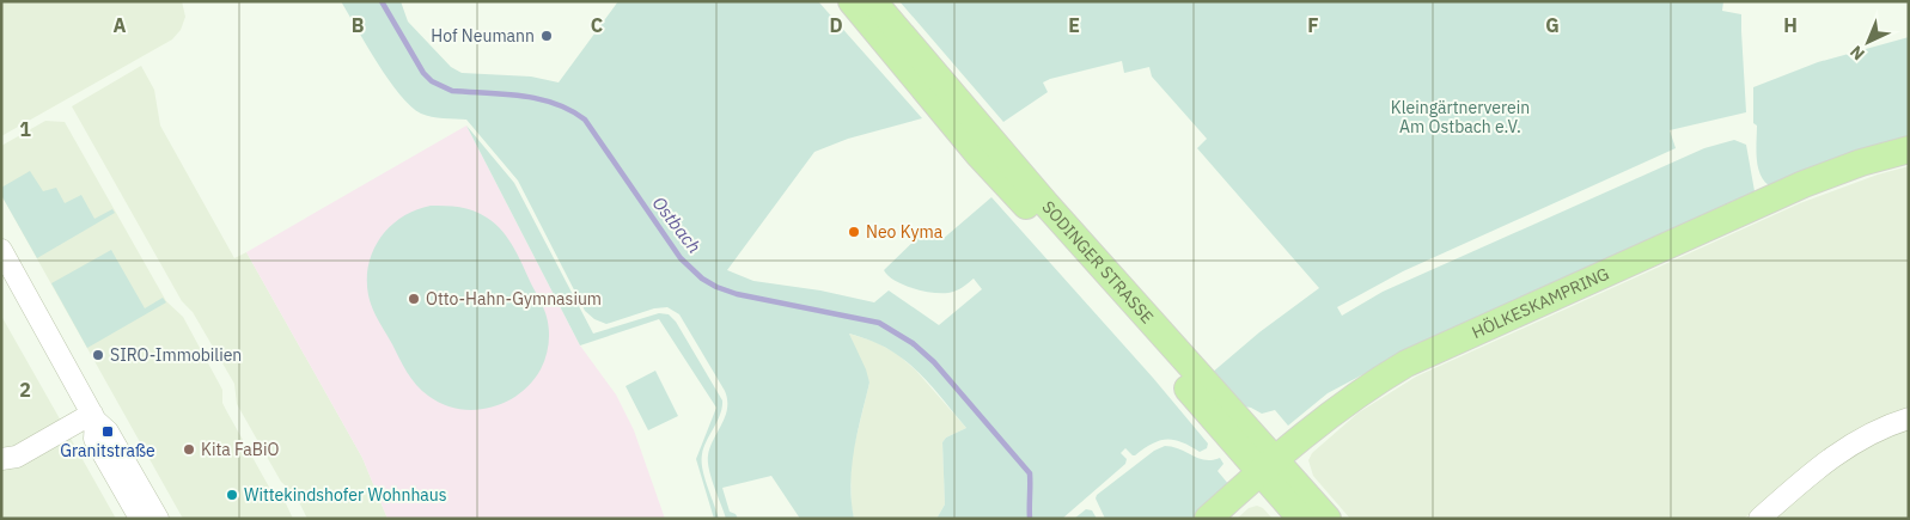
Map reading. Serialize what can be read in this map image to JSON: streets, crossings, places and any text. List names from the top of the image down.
{
  "streets": {
    "main road": ["SODINGER STRASSE", "HÖLKESKAMPRING"]
  },
  "crossings": [
    ["SODINGER STRASSE", "HÖLKESKAMPRING"]
  ],
  "water": ["Ostbach"],
  "parks": ["Kleingärtnerverein Am Ostbach e.V."],
  "places": {
    "other": [
      "Hof Neumann",
      "Neo Kyma",
      "Otto-Hahn-Gymnasium",
      "SIRO-Immobilien",
      "Kita FaBiO",
      "Wittekindshofer Wohnhaus"
    ],
    "transit": ["Granitstraße"]
  },
  "north": "bottom left",
  "grid": {
    "columns": [
      "A",
      "B",
      "C",
      "D",
      "E",
      "F",
      "G",
      "H"
    ],
    "rows": ["1", "2"]
  }
}
